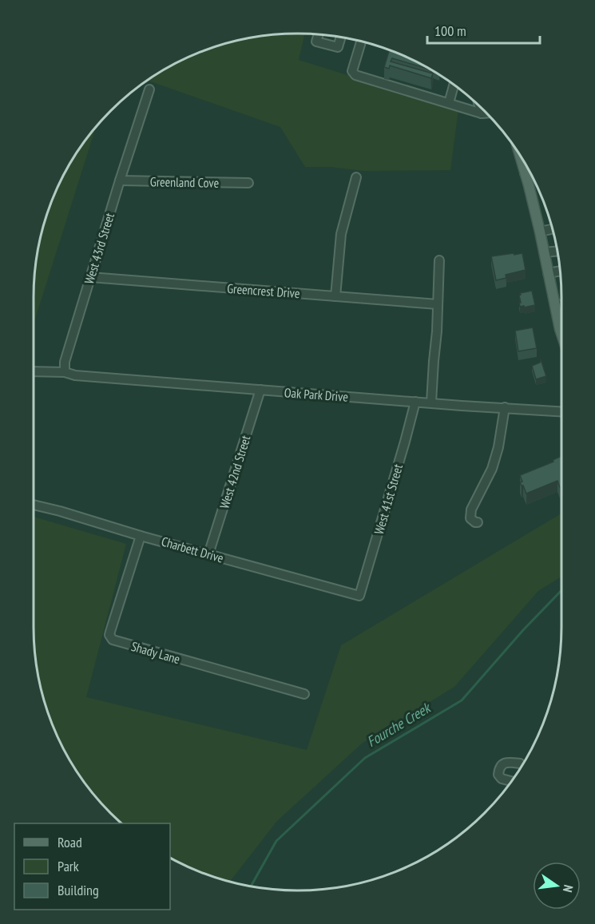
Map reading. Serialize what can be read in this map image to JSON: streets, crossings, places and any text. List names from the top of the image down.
{
  "streets": {
    "street": [
      "Greenland Cove",
      "West 43rd Street",
      "Greencrest Drive",
      "Oak Park Drive",
      "West 42nd Street",
      "West 41st Street",
      "Charbett Drive",
      "Shady Lane"
    ]
  },
  "crossings": [
    ["Greenland Cove", "West 43rd Street"],
    ["West 43rd Street", "Greencrest Drive"],
    ["West 43rd Street", "Oak Park Drive"],
    ["Oak Park Drive", "West 42nd Street"],
    ["Oak Park Drive", "West 41st Street"],
    ["West 42nd Street", "Charbett Drive"],
    ["West 41st Street", "Charbett Drive"],
    ["Charbett Drive", "Shady Lane"]
  ],
  "water": ["Fourche Creek"],
  "legend": ["Road", "Park", "Building"],
  "scale_bar": "100 m",
  "north": "right"
}
